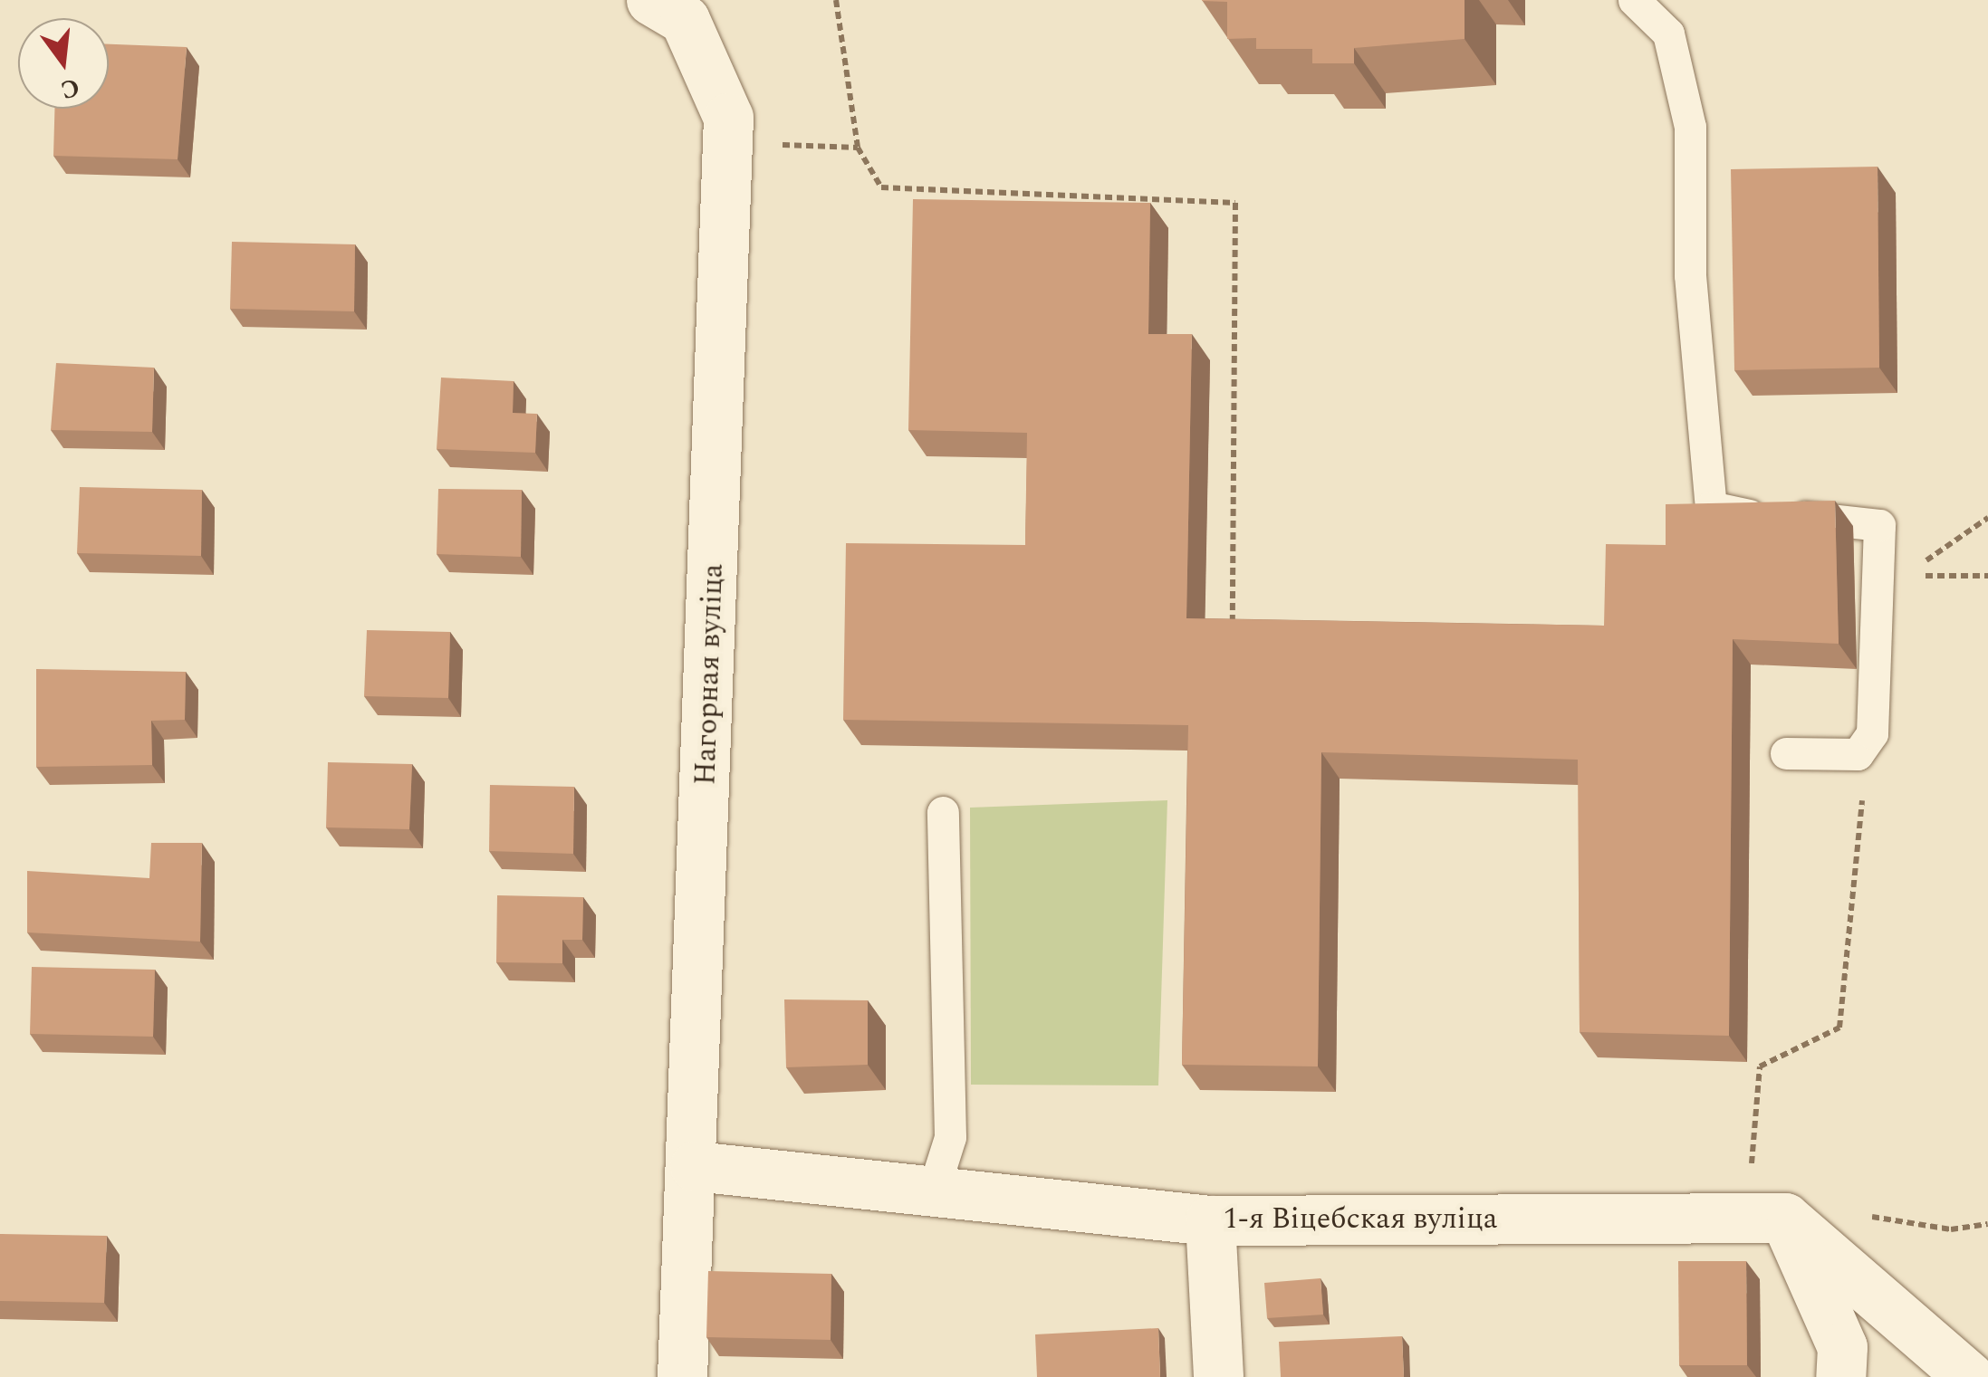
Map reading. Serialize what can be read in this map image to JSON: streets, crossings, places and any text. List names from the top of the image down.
{
  "streets": {
    "street": ["Нагорная вуліца", "1-я Віцебская вуліца"]
  },
  "crossings": [
    ["Нагорная вуліца", "1-я Віцебская вуліца"]
  ],
  "north": "bottom"
}
